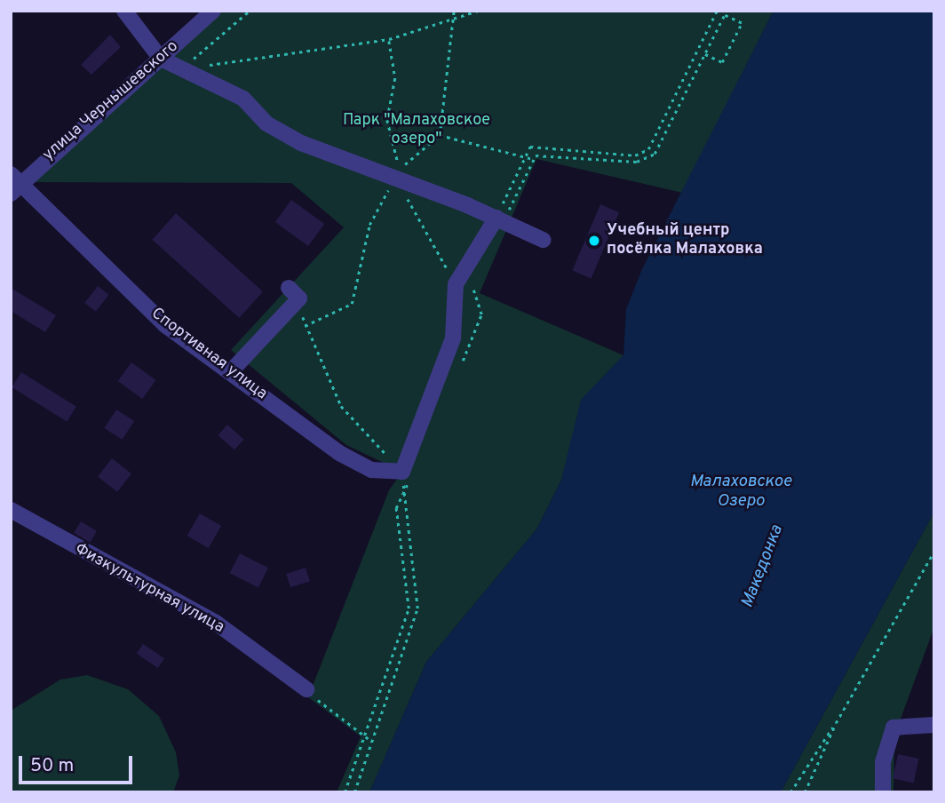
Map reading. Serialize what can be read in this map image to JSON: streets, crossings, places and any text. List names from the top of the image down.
{
  "streets": {
    "street": ["улица Чернышевского", "Спортивная улица", "Физкультурная улица"]
  },
  "crossings": [
    ["улица Чернышевского", "Спортивная улица"]
  ],
  "water": ["Малаховское Озеро", "Македонка"],
  "parks": ["Парк \"Малаховское озеро\""],
  "places": ["Учебный центр посёлка Малаховка"],
  "scale_bar": "50 m"
}
